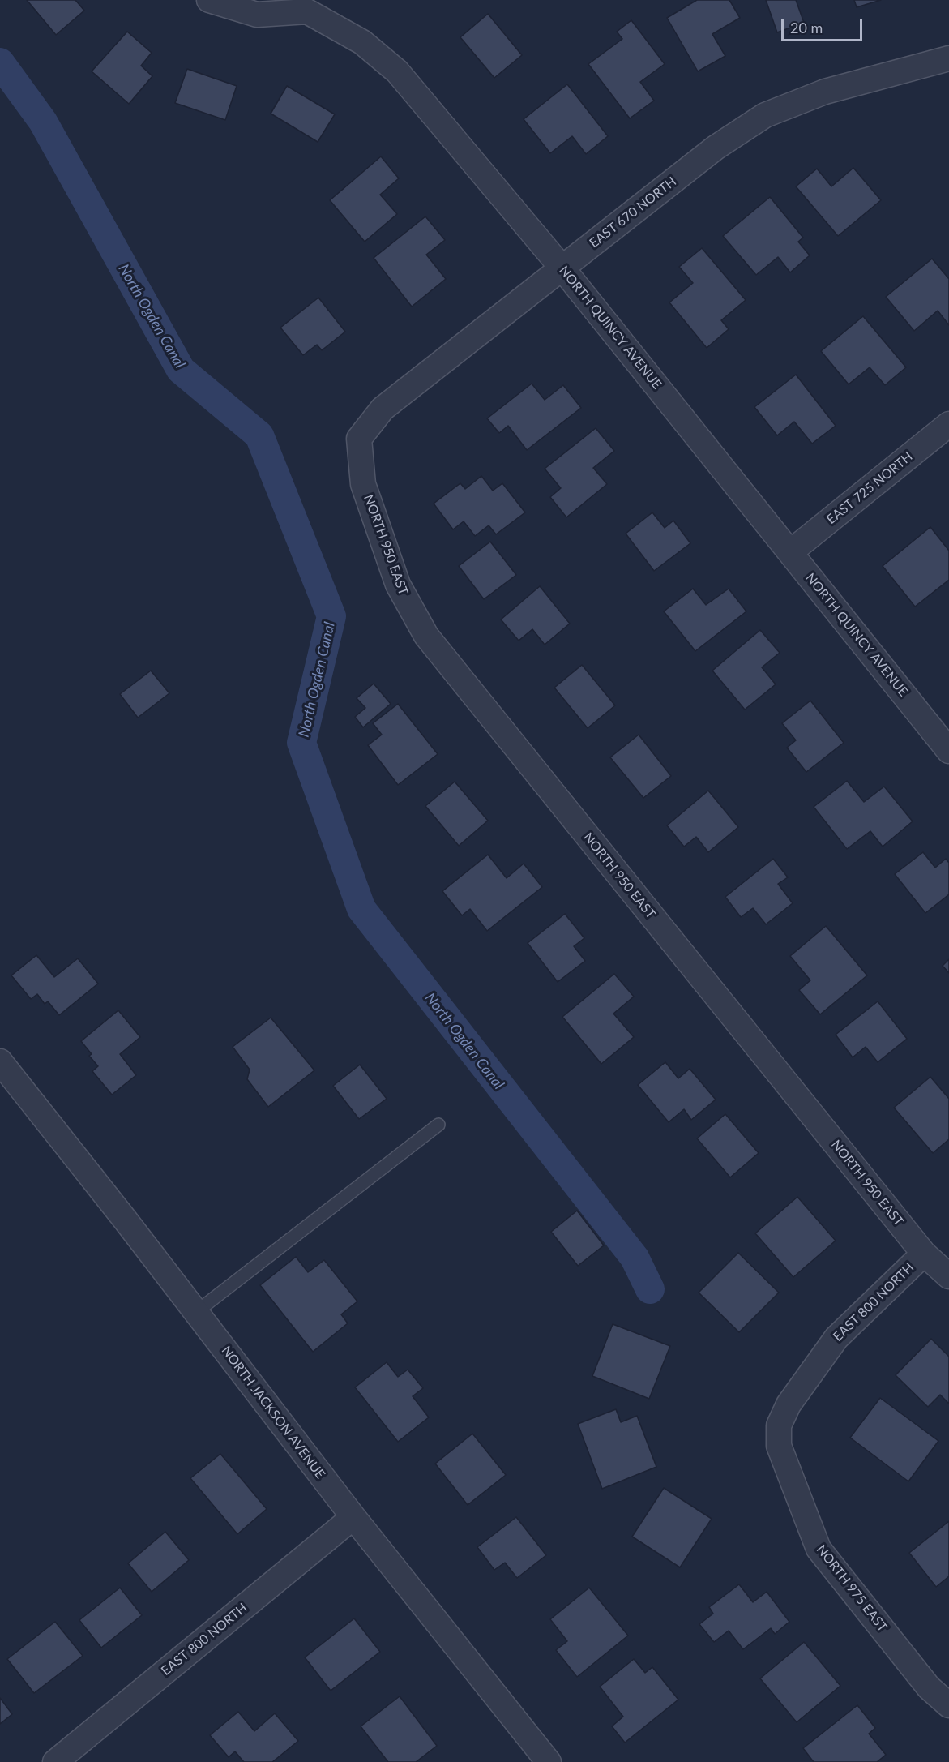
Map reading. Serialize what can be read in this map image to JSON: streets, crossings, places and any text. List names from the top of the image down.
{
  "streets": {
    "street": [
      "EAST 670 NORTH",
      "NORTH QUINCY AVENUE",
      "EAST 725 NORTH",
      "NORTH 950 EAST",
      "EAST 800 NORTH",
      "NORTH JACKSON AVENUE",
      "NORTH 975 EAST"
    ]
  },
  "crossings": [
    ["EAST 670 NORTH", "NORTH QUINCY AVENUE"],
    ["EAST 670 NORTH", "NORTH 950 EAST"],
    ["NORTH QUINCY AVENUE", "EAST 725 NORTH"],
    ["NORTH 950 EAST", "EAST 800 NORTH"],
    ["EAST 800 NORTH", "NORTH JACKSON AVENUE"],
    ["EAST 800 NORTH", "NORTH 975 EAST"]
  ],
  "water": ["North Ogden Canal"],
  "scale_bar": "20 m"
}
